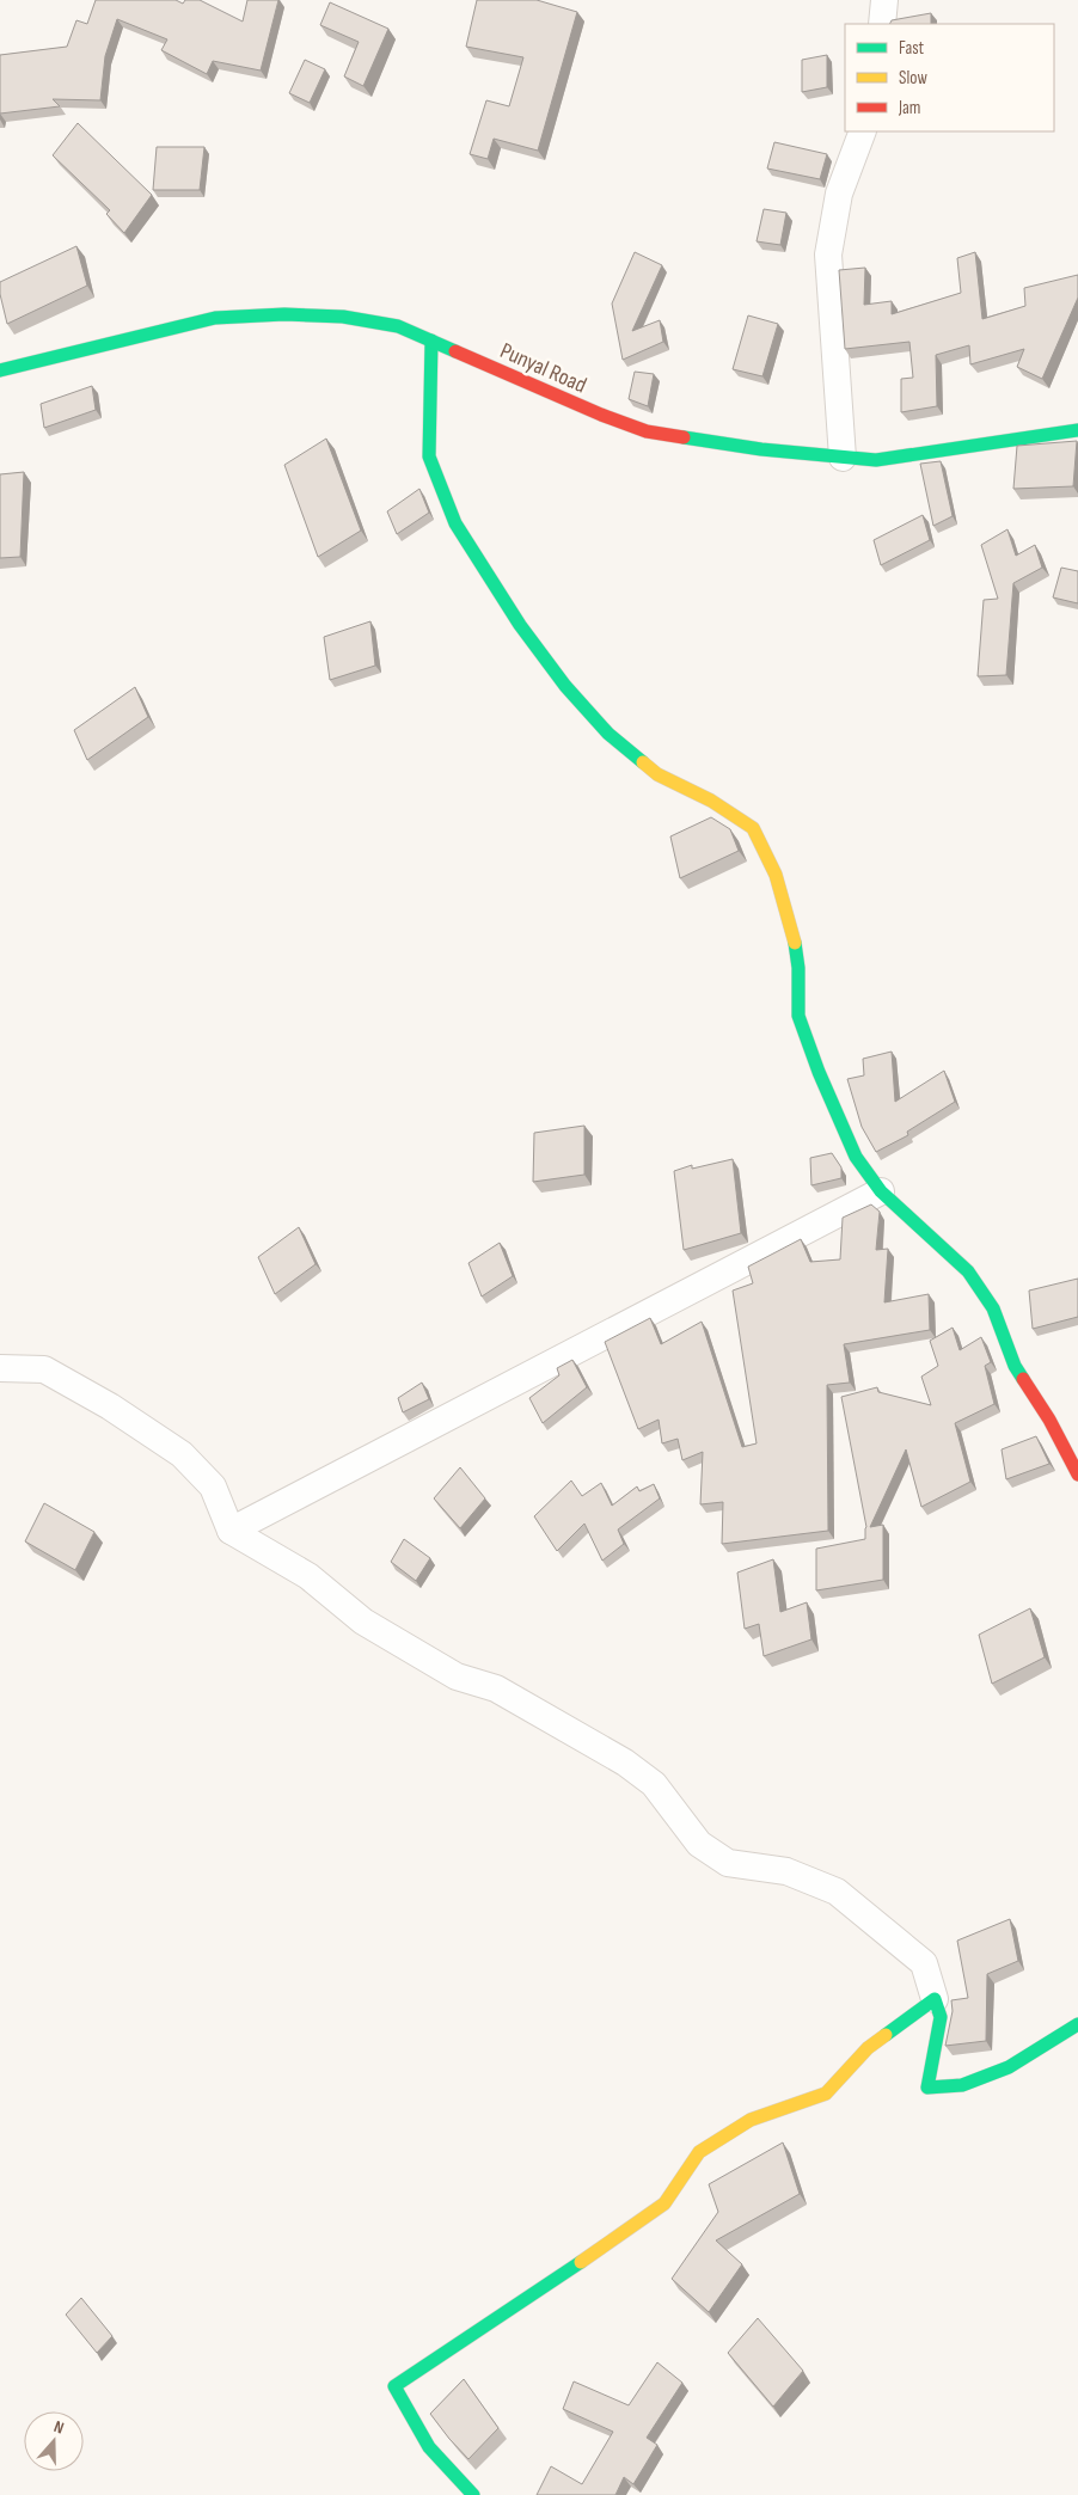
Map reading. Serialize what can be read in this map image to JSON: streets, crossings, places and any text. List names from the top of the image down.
{
  "streets": {
    "street": ["Punyal Road"]
  },
  "legend": ["Fast", "Slow", "Jam"],
  "north": "top"
}
